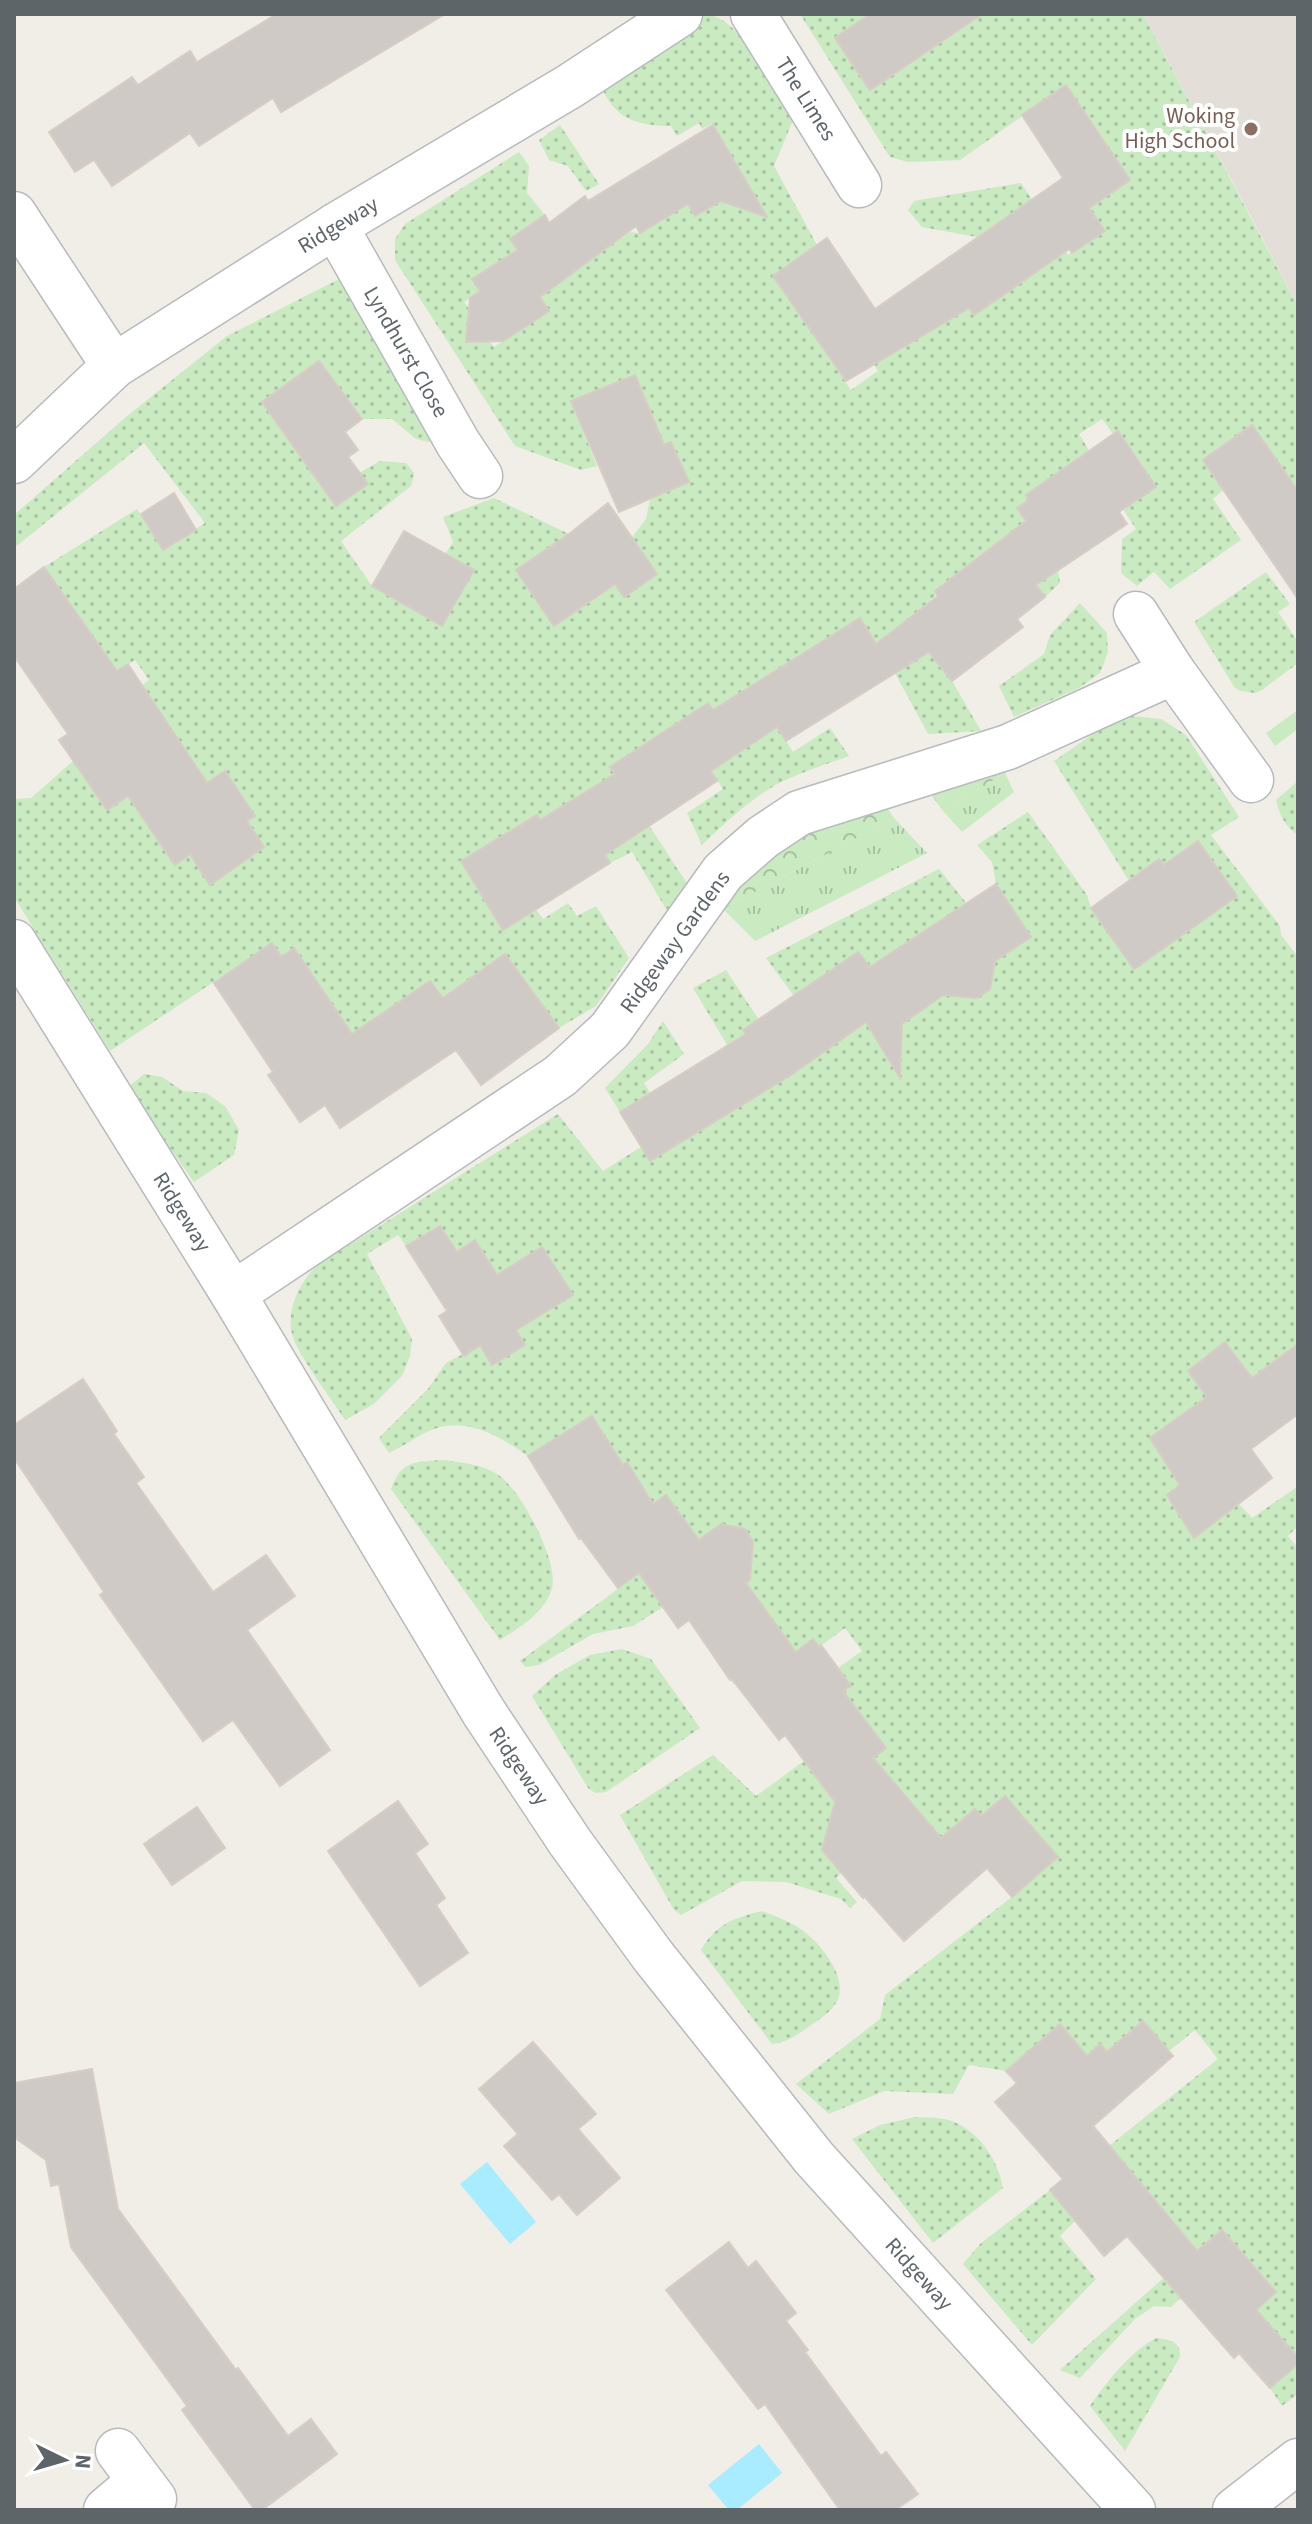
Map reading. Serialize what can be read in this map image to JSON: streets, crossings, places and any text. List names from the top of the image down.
{
  "streets": {
    "street": [
      "The Limes",
      "Ridgeway",
      "Lyndhurst Close",
      "Ridgeway Gardens"
    ]
  },
  "crossings": [
    ["Ridgeway", "Lyndhurst Close"],
    ["Ridgeway", "Ridgeway Gardens"]
  ],
  "places": ["Woking High School"],
  "north": "right"
}
